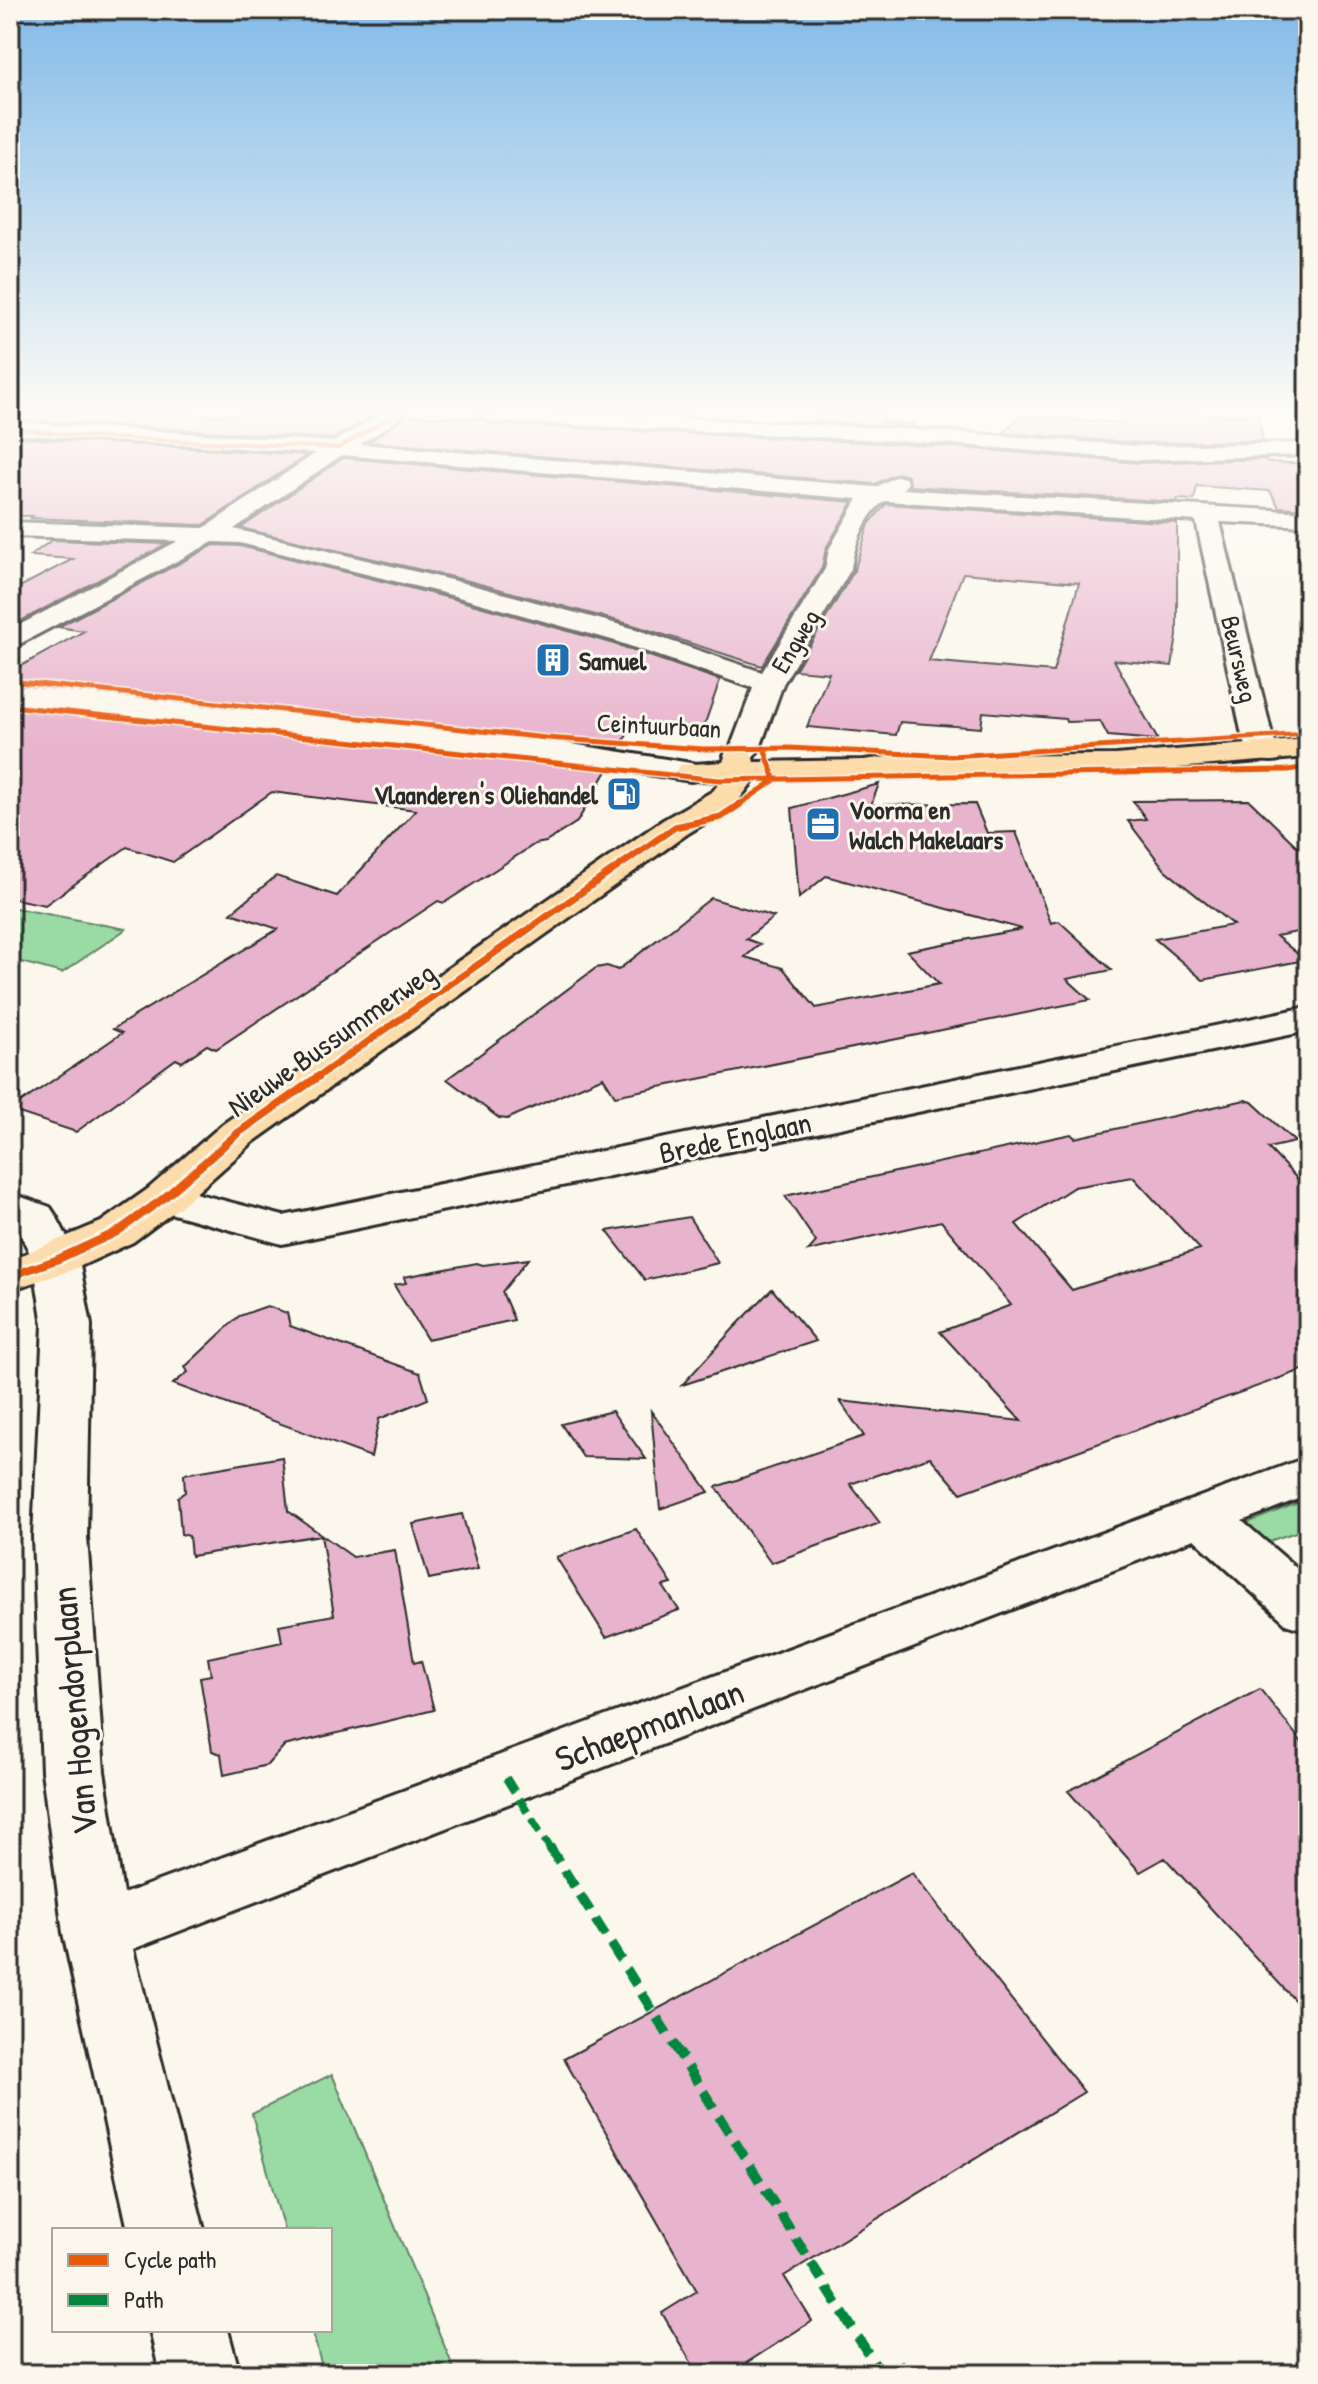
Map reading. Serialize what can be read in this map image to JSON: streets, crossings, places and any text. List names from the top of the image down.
{
  "streets": {
    "main road": ["Ceintuurbaan", "Nieuwe Bussummerweg"],
    "street": [
      "Engweg",
      "Beursweg",
      "Brede Englaan",
      "Van Hogendorplaan",
      "Schaepmanlaan"
    ]
  },
  "crossings": [
    ["Engweg", "Ceintuurbaan"],
    ["Engweg", "Nieuwe Bussummerweg"],
    ["Beursweg", "Ceintuurbaan"],
    ["Ceintuurbaan", "Nieuwe Bussummerweg"],
    ["Nieuwe Bussummerweg", "Brede Englaan"],
    ["Nieuwe Bussummerweg", "Van Hogendorplaan"],
    ["Van Hogendorplaan", "Schaepmanlaan"]
  ],
  "places": {
    "building": ["Samuel"],
    "fuel station": ["Vlaanderen's Oliehandel"],
    "office": ["Voorma en Walch Makelaars"]
  },
  "legend": ["Cycle path", "Path"]
}
